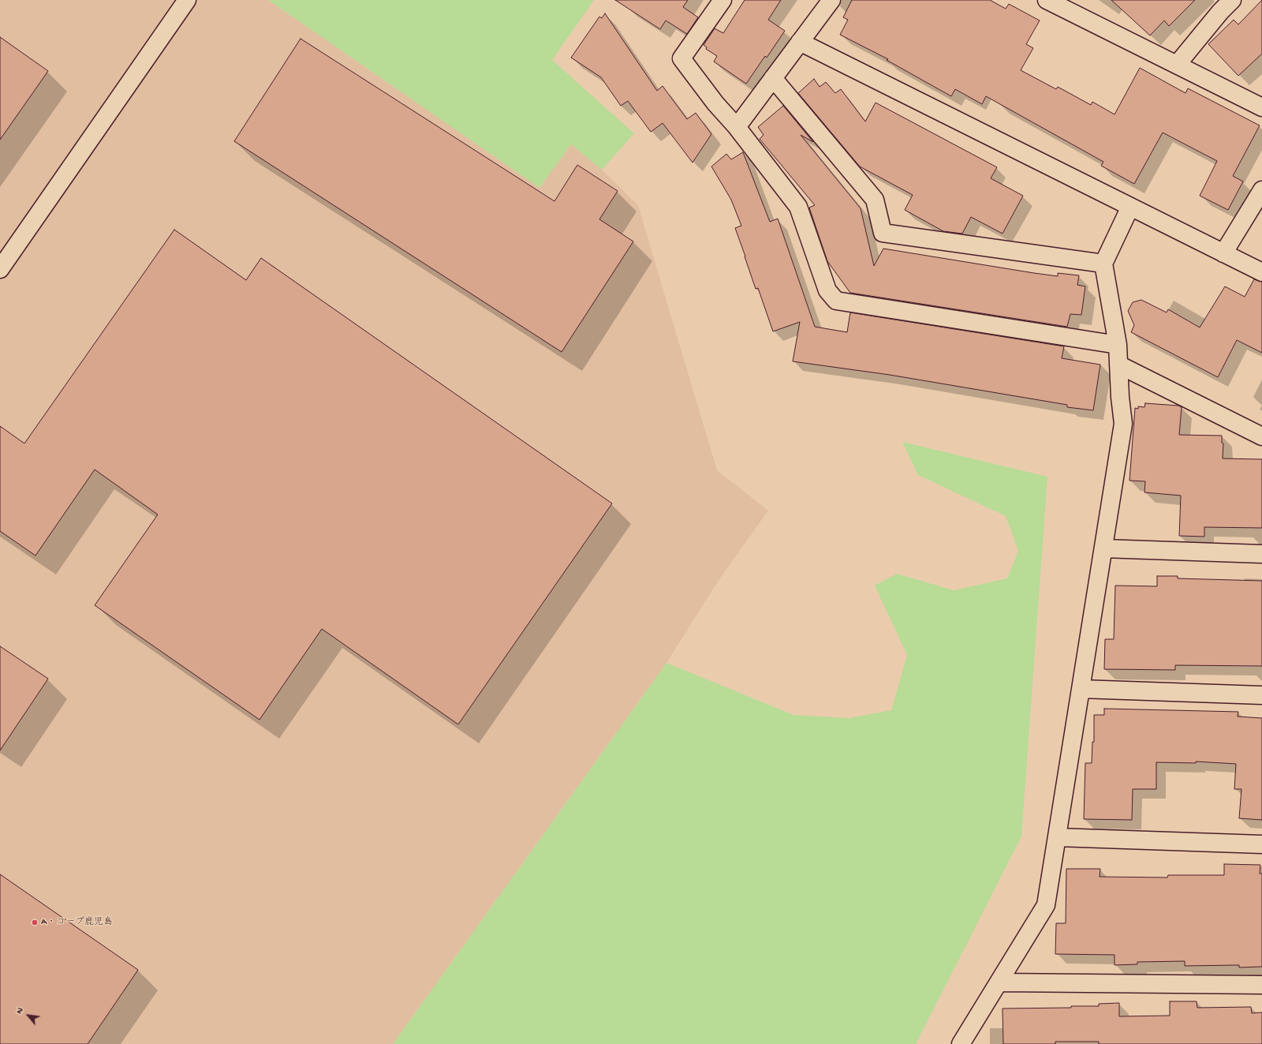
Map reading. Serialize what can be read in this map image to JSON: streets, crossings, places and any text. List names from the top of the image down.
{
  "places": ["A・コープ鹿児島"],
  "north": "top left"
}
